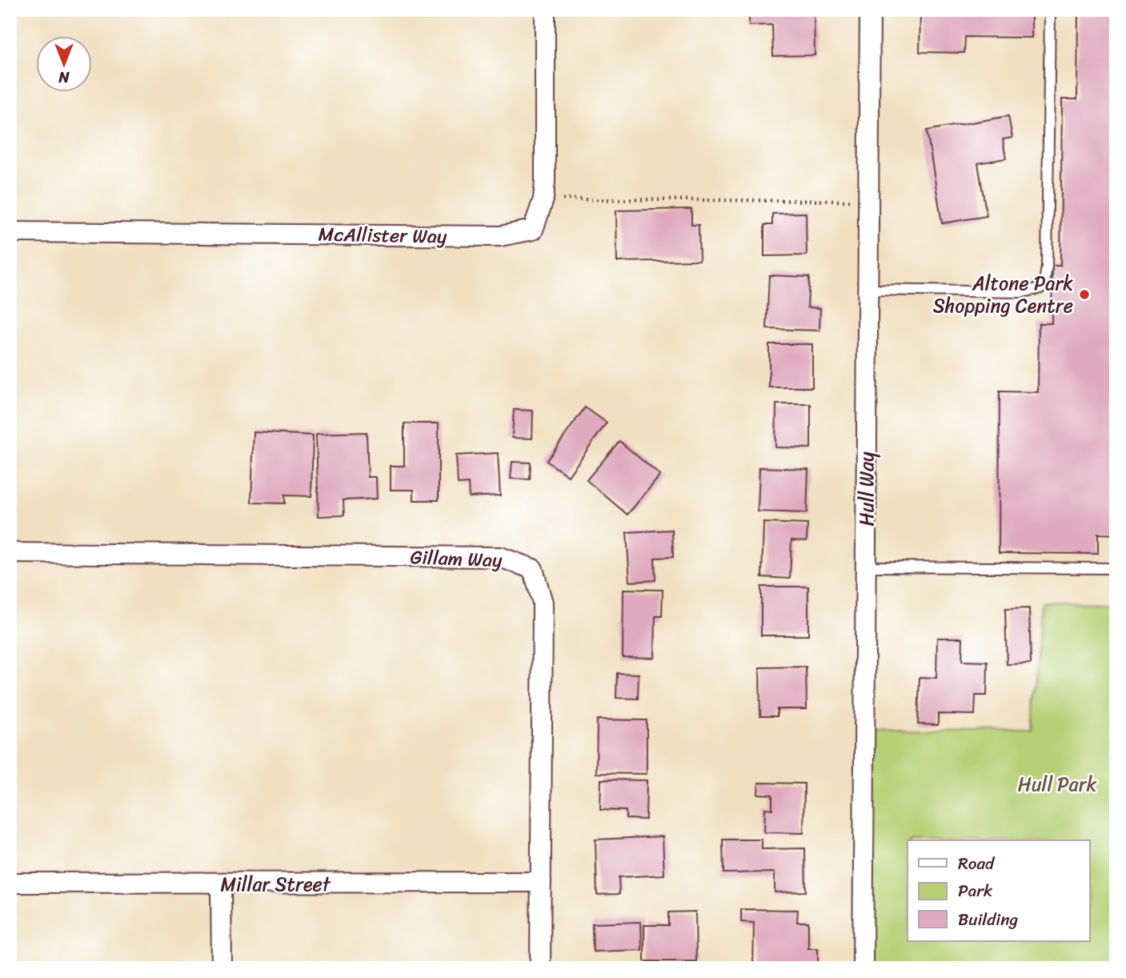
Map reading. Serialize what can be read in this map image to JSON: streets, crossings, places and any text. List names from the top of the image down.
{
  "streets": {
    "street": [
      "McAllister Way",
      "Hull Way",
      "Gillam Way",
      "Millar Street"
    ]
  },
  "crossings": [
    ["Gillam Way", "Millar Street"]
  ],
  "parks": ["Hull Park"],
  "places": ["Altone Park Shopping Centre"],
  "legend": ["Road", "Park", "Building"],
  "north": "bottom"
}
